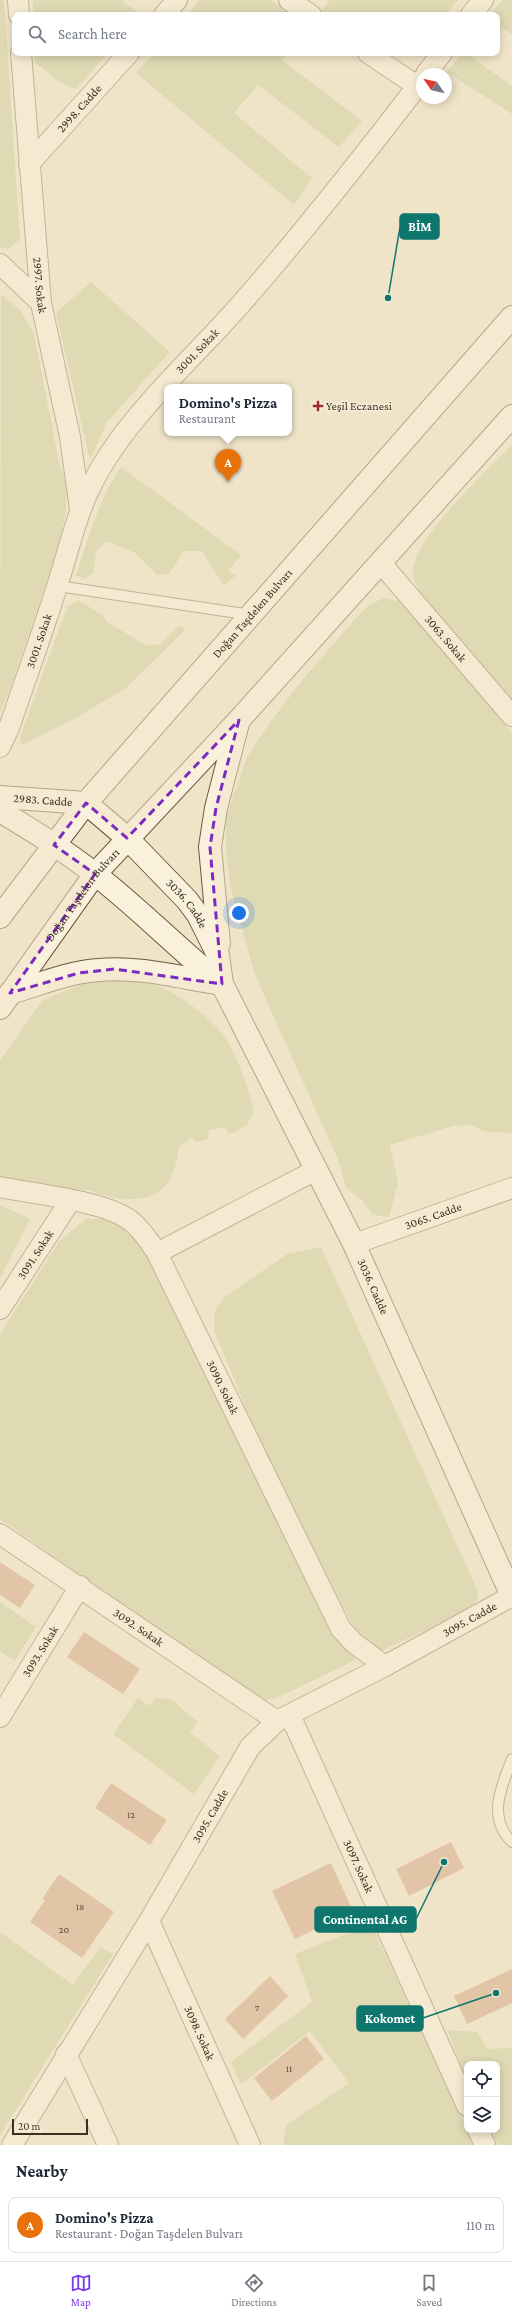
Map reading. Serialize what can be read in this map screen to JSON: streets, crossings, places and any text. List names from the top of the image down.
{
  "streets": {
    "main road": ["Doğan Taşdelen Bulvarı", "2983. Cadde", "3036. Cadde"],
    "street": [
      "2998. Cadde",
      "2997. Sokak",
      "3001. Sokak",
      "3063. Sokak",
      "3065. Cadde",
      "3091. Sokak",
      "3090. Sokak",
      "3095. Cadde",
      "3092. Sokak",
      "3093. Sokak",
      "3097. Sokak",
      "3098. Sokak"
    ]
  },
  "crossings": [
    ["2998. Cadde", "2997. Sokak"],
    ["2997. Sokak", "3001. Sokak"],
    ["Doğan Taşdelen Bulvarı", "3063. Sokak"],
    ["Doğan Taşdelen Bulvarı", "2983. Cadde"],
    ["Doğan Taşdelen Bulvarı", "3036. Cadde"],
    ["2983. Cadde", "3036. Cadde"],
    ["3036. Cadde", "3065. Cadde"],
    ["3036. Cadde", "3095. Cadde"],
    ["3091. Sokak", "3090. Sokak"],
    ["3090. Sokak", "3095. Cadde"],
    ["3095. Cadde", "3092. Sokak"],
    ["3095. Cadde", "3097. Sokak"],
    ["3095. Cadde", "3098. Sokak"],
    ["3092. Sokak", "3093. Sokak"],
    ["3092. Sokak", "3097. Sokak"]
  ],
  "places": {
    "other": ["BİM", "Continental AG", "Kokomet"],
    "health": ["Yeşil Eczanesi"]
  },
  "house_numbers": [
    "12",
    "18",
    "20",
    "7",
    "11"
  ],
  "scale_bar": "20 m",
  "north": "top left",
  "page": {
    "search": "Search here",
    "popup": ["Domino's Pizza", "Restaurant"],
    "pins": "A",
    "scale": "20 m",
    "heading": "Nearby",
    "list": [
      {
        "mark": "A",
        "name": "Domino's Pizza",
        "note": "Restaurant · Doğan Taşdelen Bulvarı",
        "value": "110 m"
      }
    ],
    "nav": ["Map", "Directions", "Saved"]
  }
}
